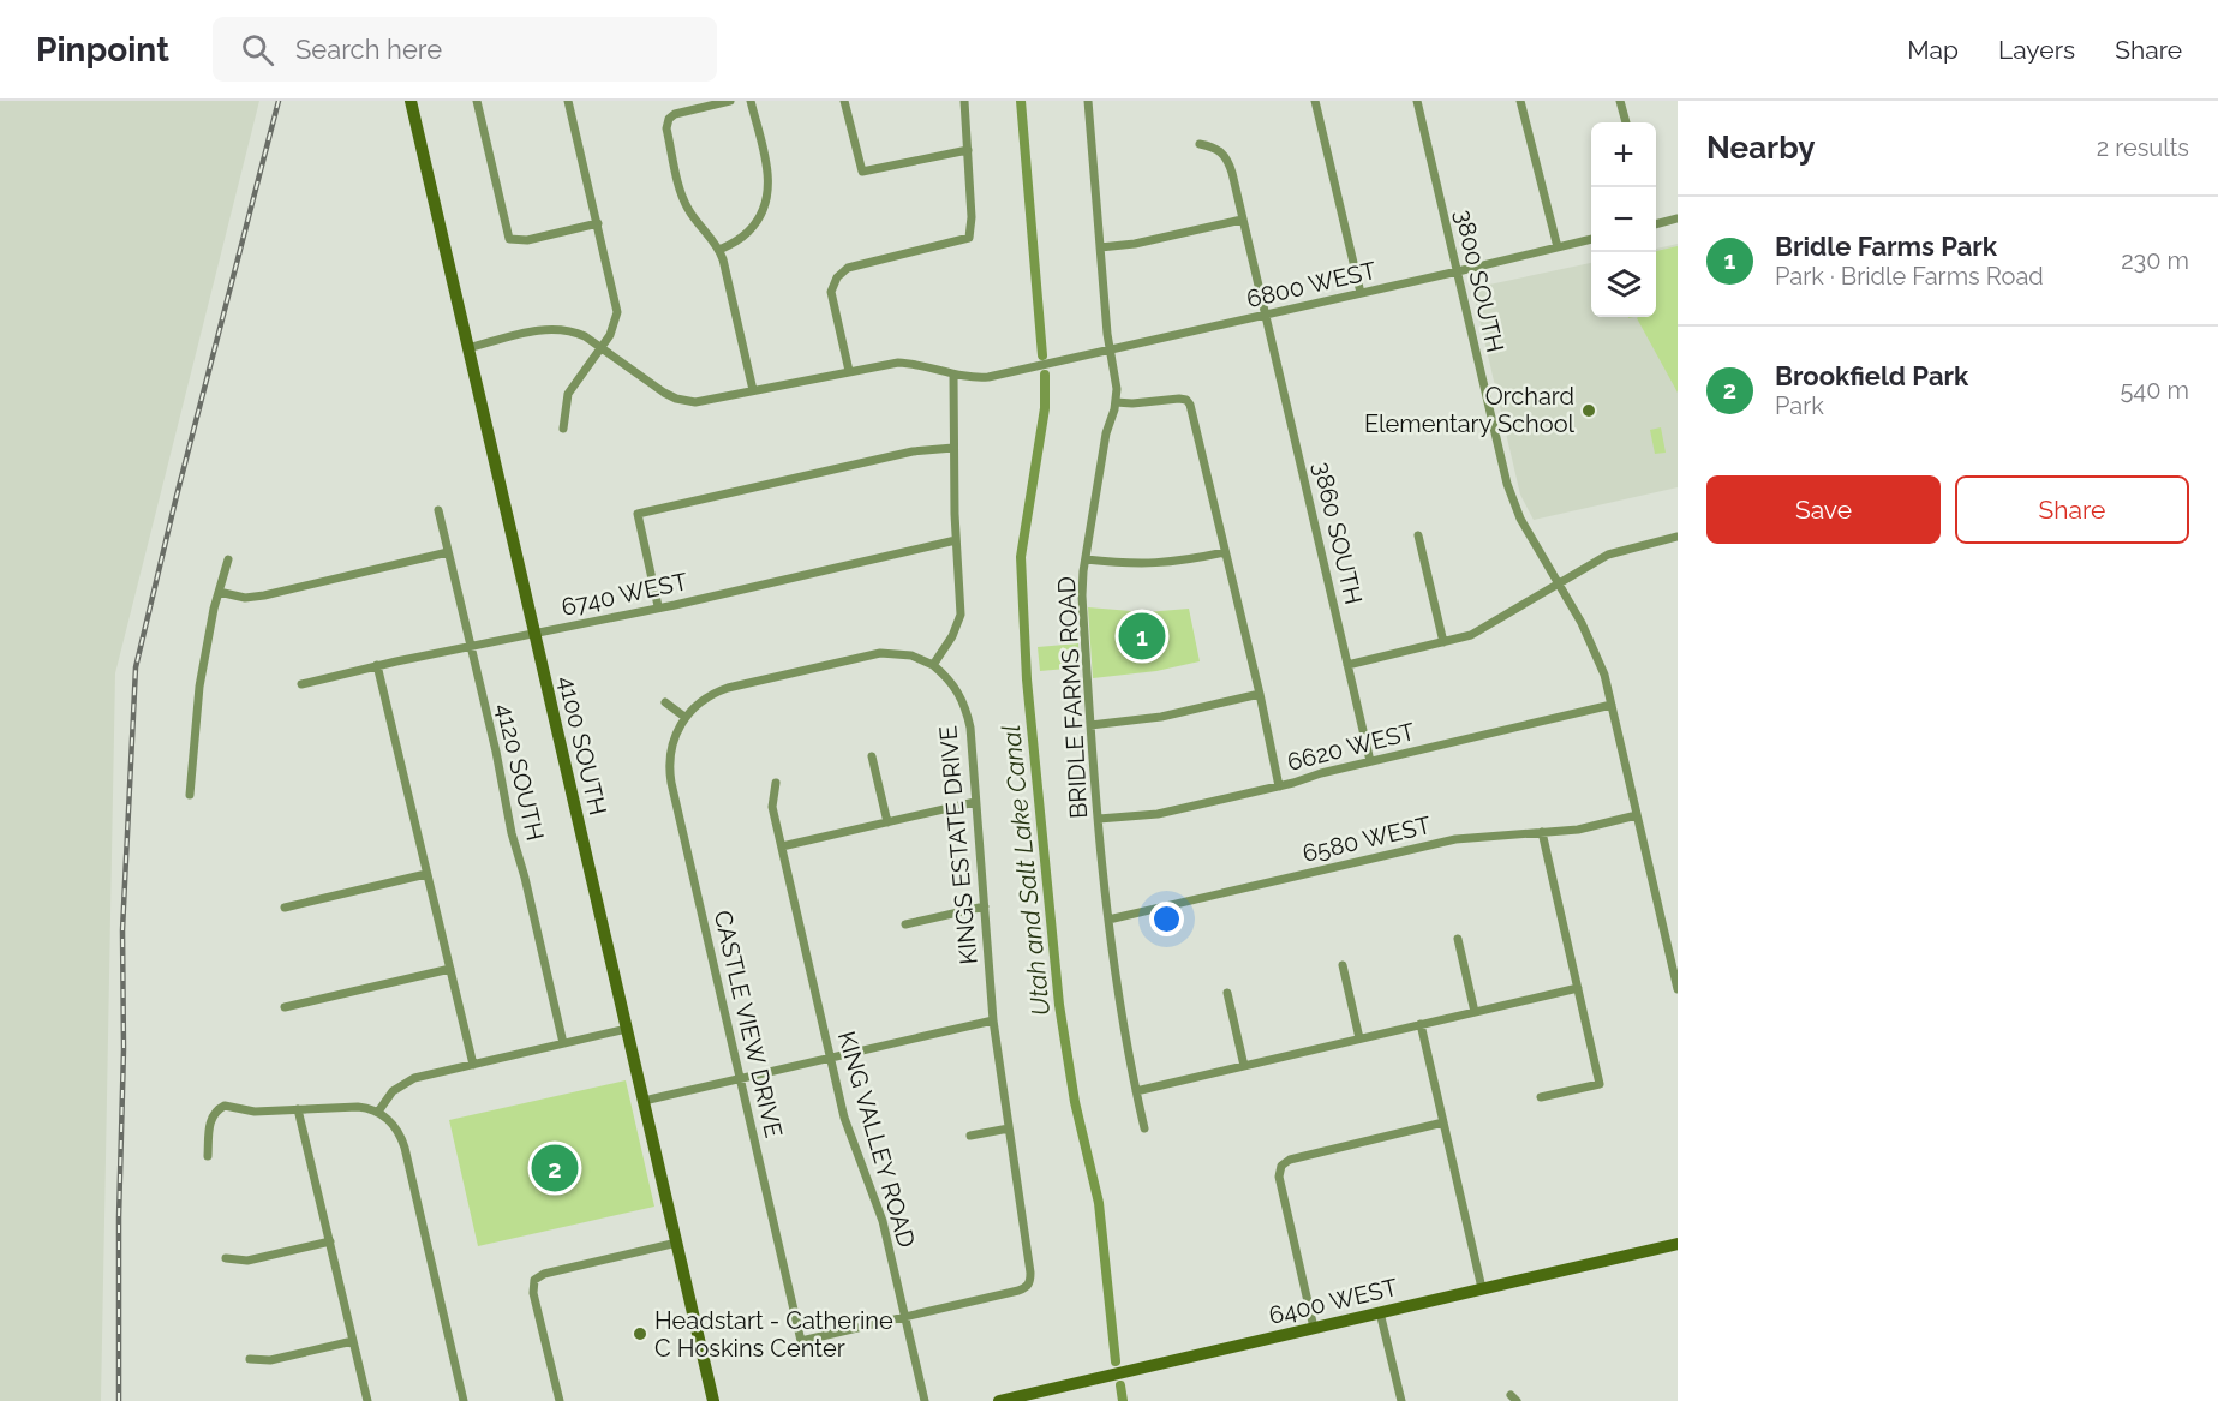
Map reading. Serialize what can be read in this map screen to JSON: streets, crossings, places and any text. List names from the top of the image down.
{
  "streets": {
    "main road": ["4100 SOUTH", "6400 WEST"],
    "street": [
      "3800 SOUTH",
      "6800 WEST",
      "3860 SOUTH",
      "6740 WEST",
      "BRIDLE FARMS ROAD",
      "6620 WEST",
      "4120 SOUTH",
      "6580 WEST",
      "KINGS ESTATE DRIVE",
      "CASTLE VIEW DRIVE",
      "KING VALLEY ROAD"
    ]
  },
  "crossings": [
    ["3800 SOUTH", "6800 WEST"],
    ["3800 SOUTH", "6620 WEST"],
    ["3800 SOUTH", "6580 WEST"],
    ["6800 WEST", "3860 SOUTH"],
    ["6800 WEST", "BRIDLE FARMS ROAD"],
    ["6800 WEST", "4100 SOUTH"],
    ["3860 SOUTH", "6620 WEST"],
    ["6740 WEST", "4100 SOUTH"],
    ["6740 WEST", "4120 SOUTH"],
    ["BRIDLE FARMS ROAD", "6620 WEST"],
    ["BRIDLE FARMS ROAD", "6580 WEST"],
    ["KINGS ESTATE DRIVE", "CASTLE VIEW DRIVE"],
    ["KINGS ESTATE DRIVE", "KING VALLEY ROAD"],
    ["CASTLE VIEW DRIVE", "KING VALLEY ROAD"]
  ],
  "water": ["Utah and Salt Lake Canal"],
  "places": ["Orchard Elementary School", "Headstart - Catherine C Hoskins Center"],
  "page": {
    "header": "Pinpoint",
    "search": "Search here",
    "nav": ["Map", "Layers", "Share"],
    "heading": ["Nearby", "2 results"],
    "map_buttons": ["+", "−"],
    "list": [
      {
        "mark": "1",
        "name": "Bridle Farms Park",
        "note": "Park · Bridle Farms Road",
        "value": "230 m"
      },
      {
        "mark": "2",
        "name": "Brookfield Park",
        "note": "Park",
        "value": "540 m"
      }
    ],
    "buttons": ["Save", "Share"],
    "pins": ["1", "2"]
  }
}
